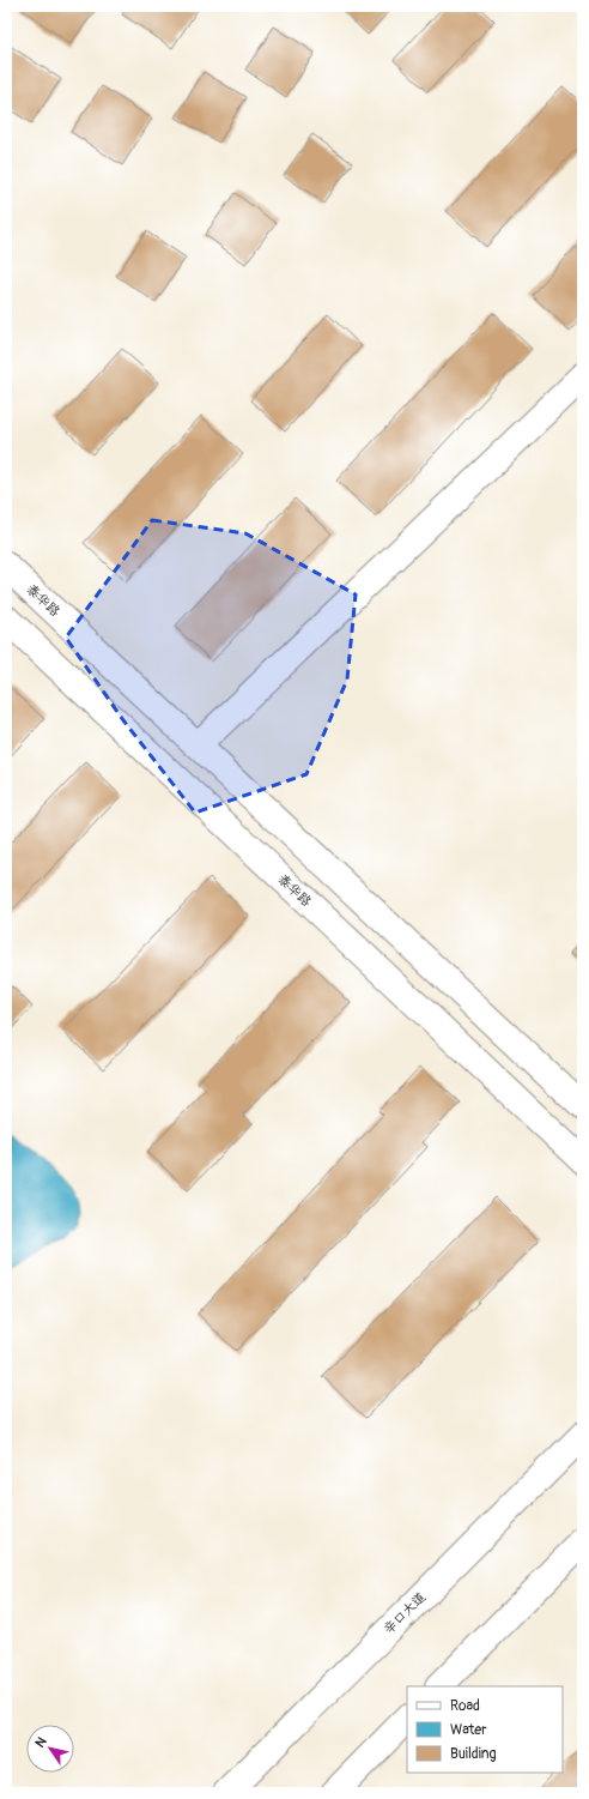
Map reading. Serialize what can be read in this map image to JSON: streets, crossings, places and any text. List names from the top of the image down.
{
  "streets": {
    "main road": ["泰华路", "辛口大道"]
  },
  "legend": ["Road", "Water", "Building"],
  "north": "top left"
}
